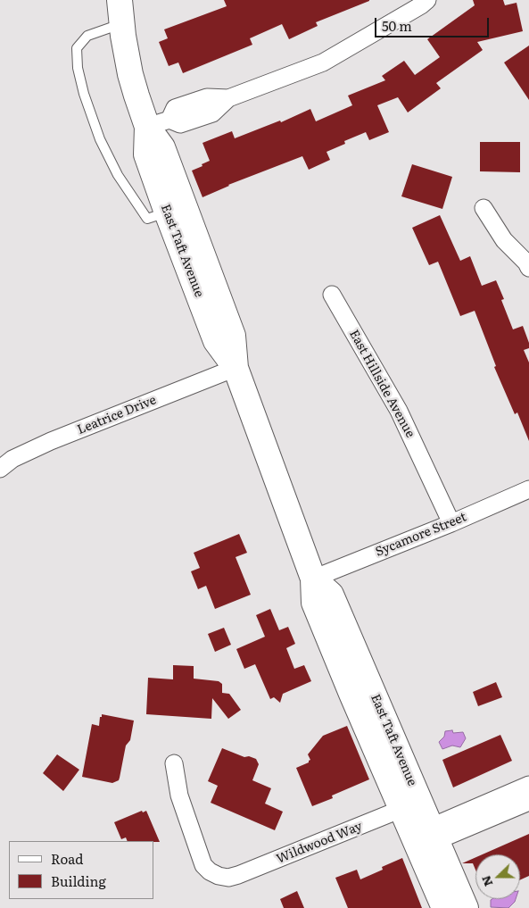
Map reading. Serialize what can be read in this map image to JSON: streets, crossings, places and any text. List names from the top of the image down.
{
  "streets": {
    "street": [
      "East Taft Avenue",
      "East Hillside Avenue",
      "Leatrice Drive",
      "Sycamore Street",
      "Wildwood Way"
    ]
  },
  "crossings": [
    ["East Taft Avenue", "Leatrice Drive"],
    ["East Taft Avenue", "Sycamore Street"],
    ["East Taft Avenue", "Wildwood Way"],
    ["East Hillside Avenue", "Sycamore Street"]
  ],
  "legend": ["Road", "Building"],
  "scale_bar": "50 m",
  "north": "left"
}
